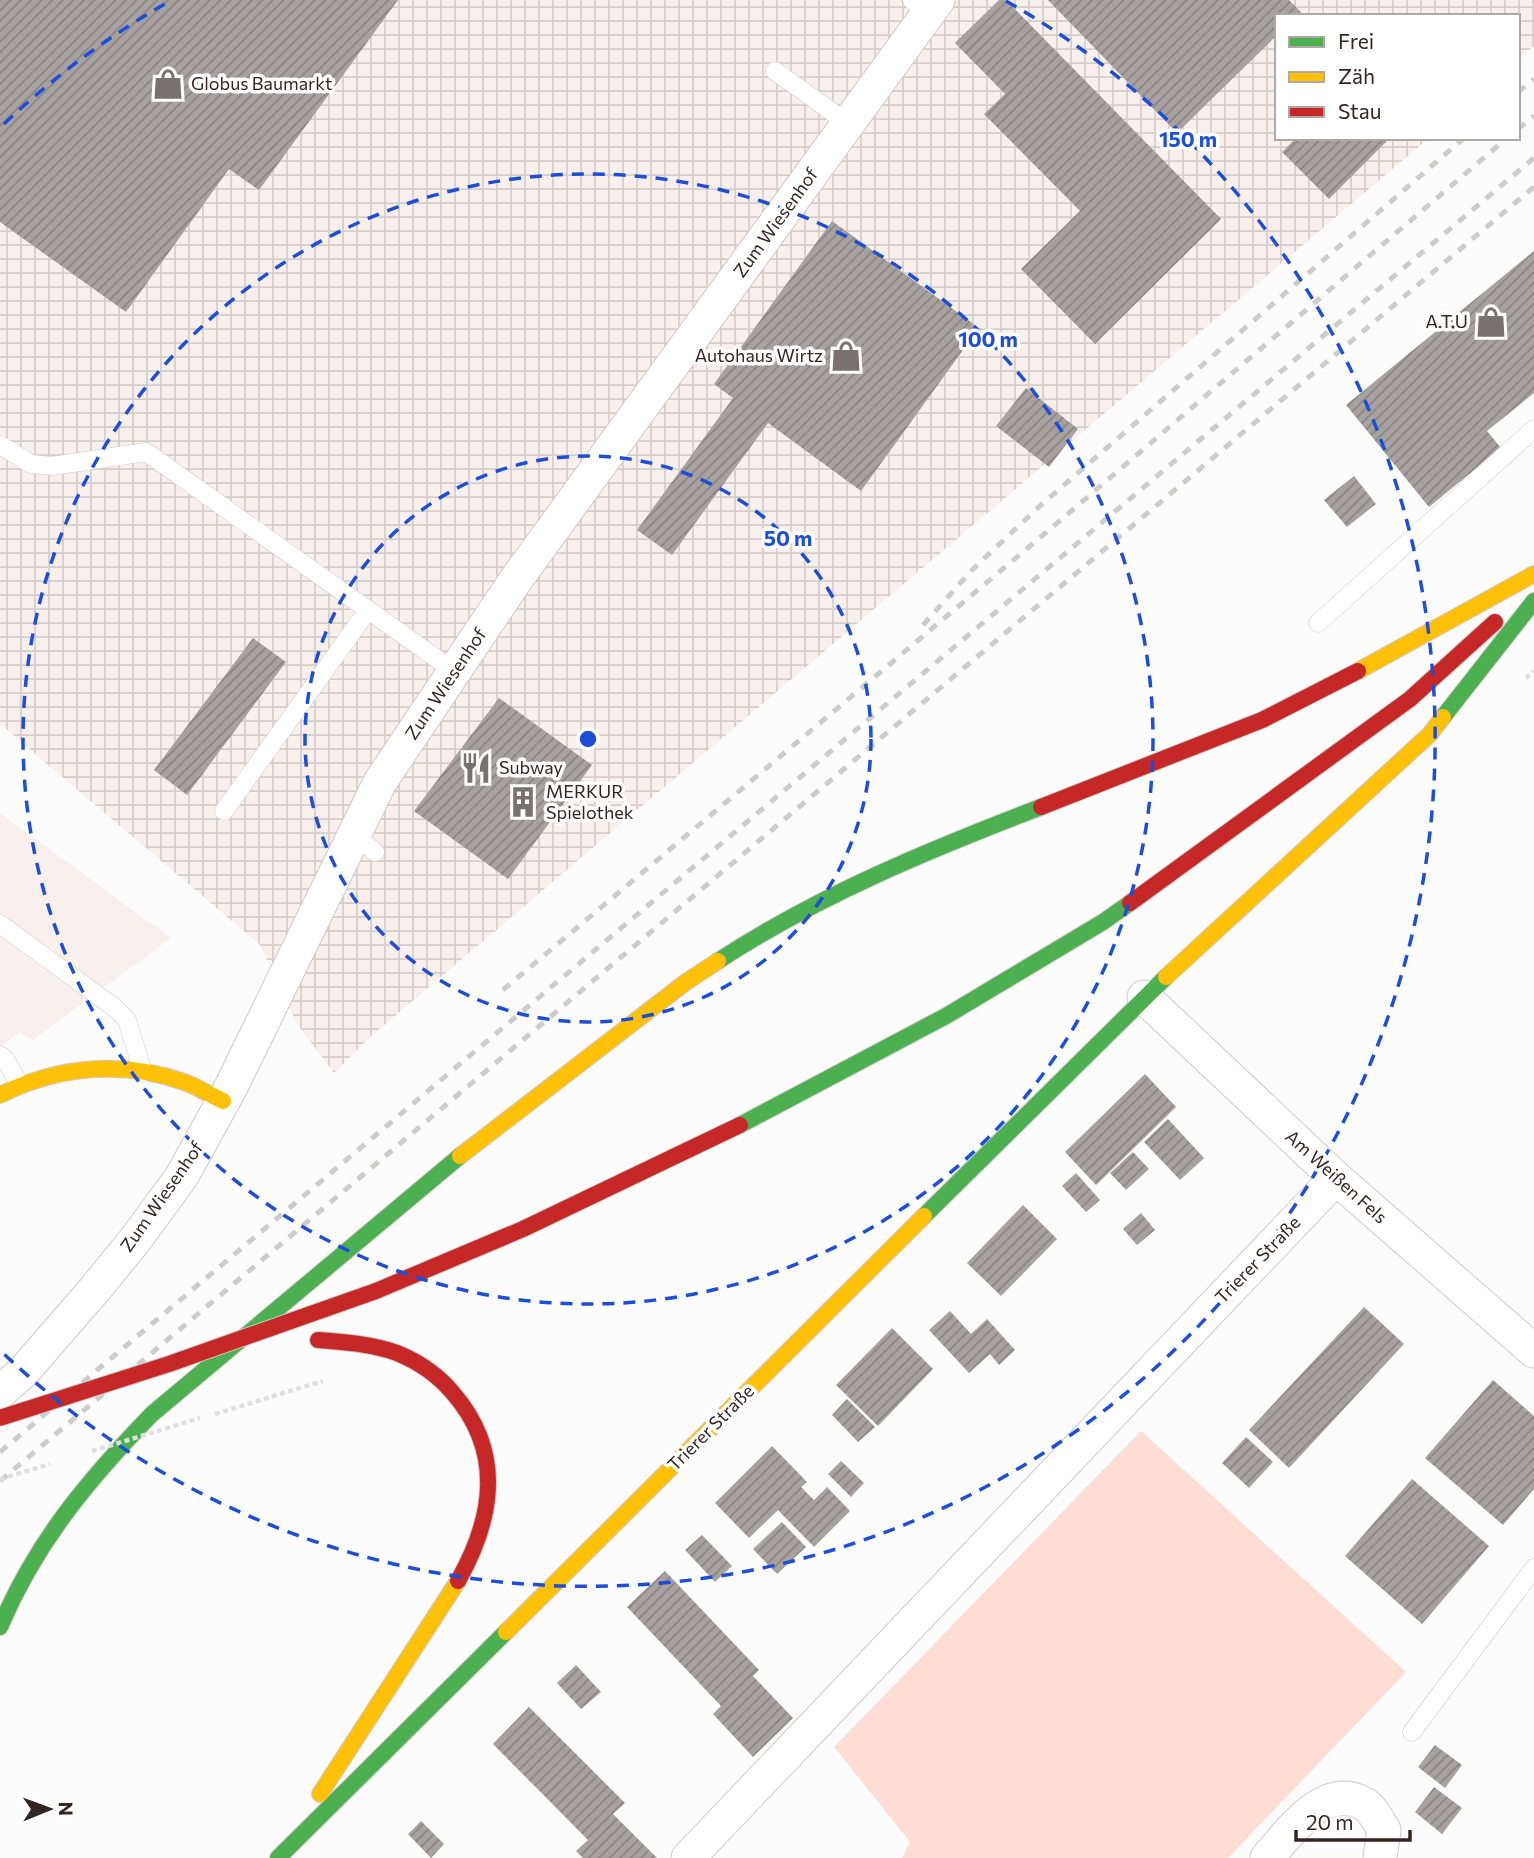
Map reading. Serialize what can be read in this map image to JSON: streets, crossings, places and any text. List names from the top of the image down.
{
  "streets": {
    "main road": ["Trierer Straße"],
    "street": ["Zum Wiesenhof", "Am Weißen Fels"]
  },
  "crossings": [
    ["Am Weißen Fels", "Trierer Straße"]
  ],
  "places": {
    "shop": ["Globus Baumarkt", "A.T.U", "Autohaus Wirtz"],
    "restaurant": ["Subway"],
    "building": ["MERKUR Spielothek"]
  },
  "legend": ["Frei", "Zäh", "Stau"],
  "scale_bar": "20 m",
  "north": "right",
  "rings": ["150 m", "100 m", "50 m"]
}
